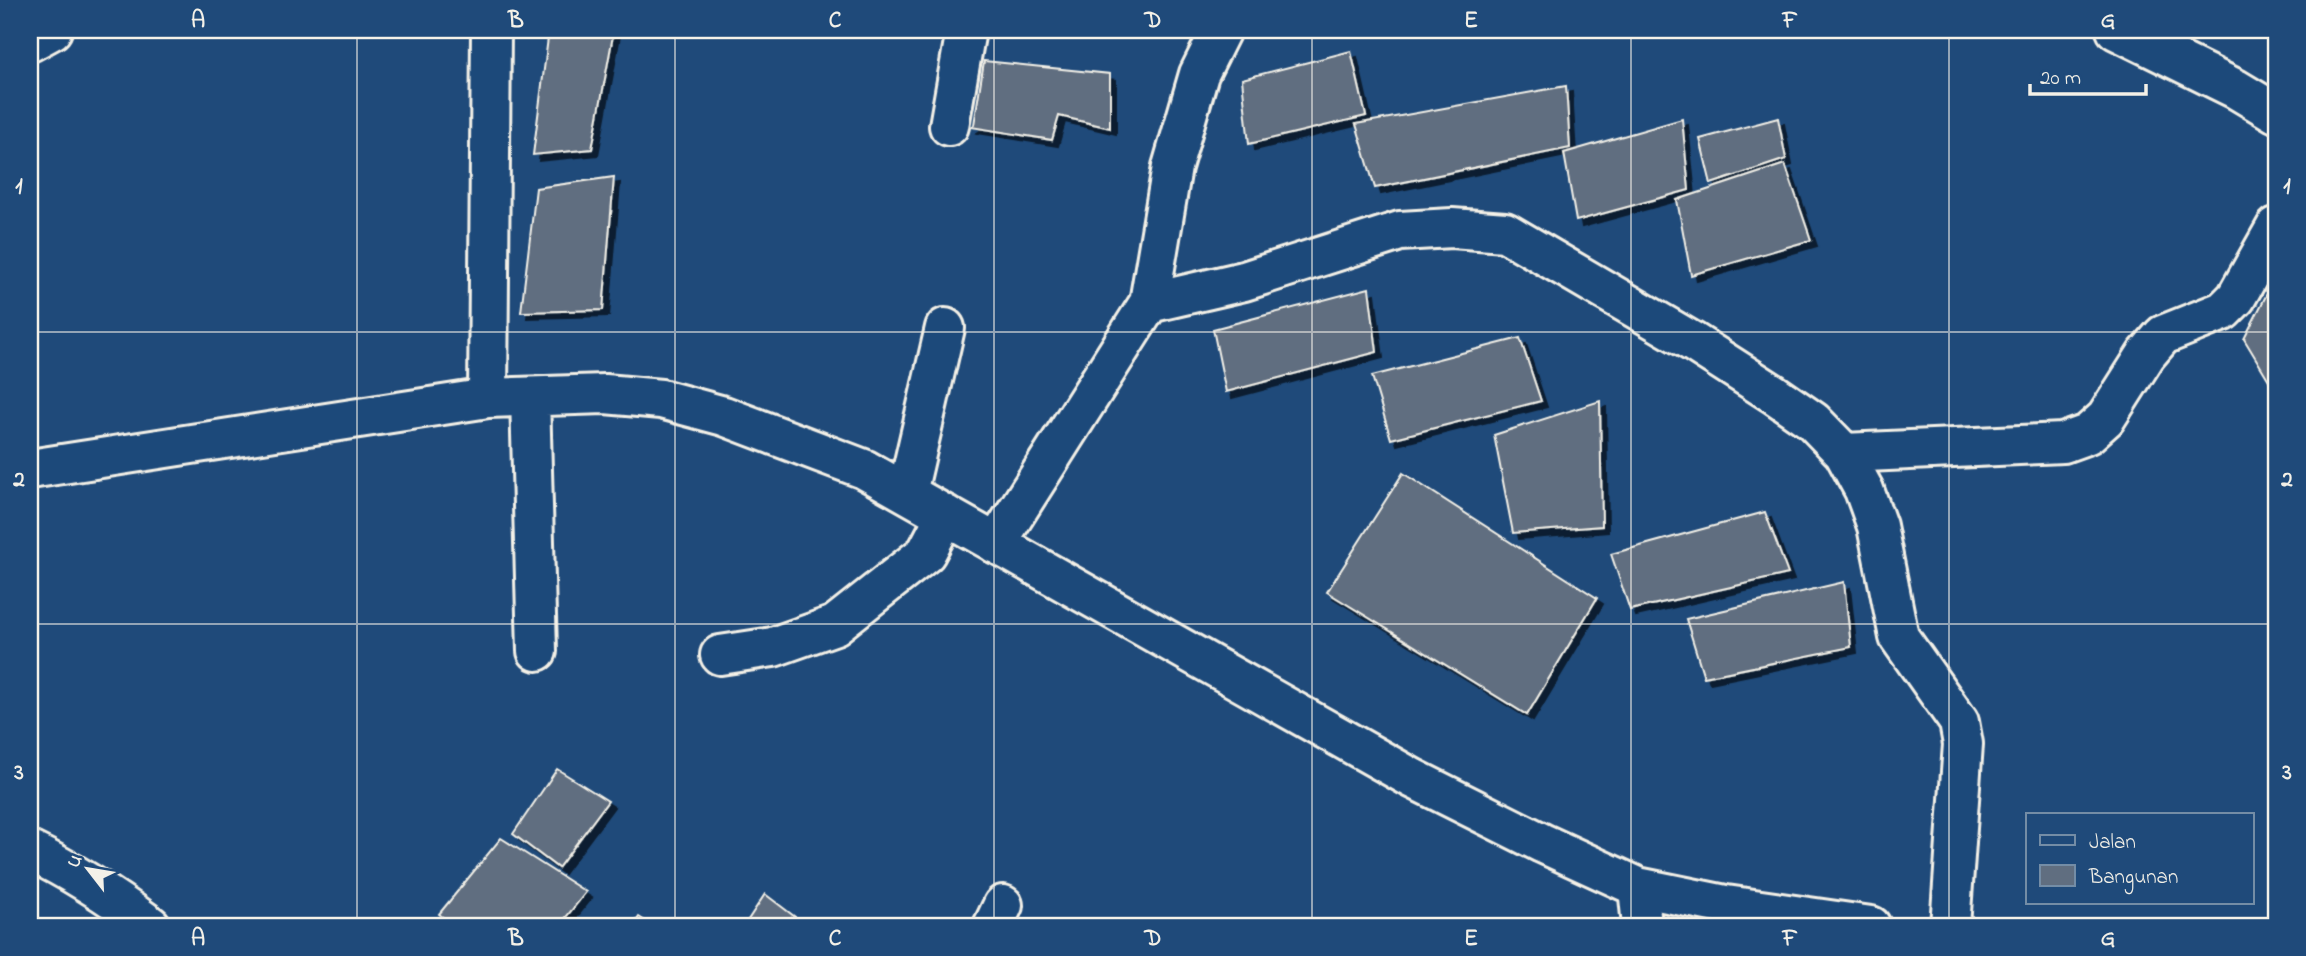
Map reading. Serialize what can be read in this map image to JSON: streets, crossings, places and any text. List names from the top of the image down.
{
  "legend": ["Jalan", "Bangunan"],
  "scale_bar": "20 m",
  "north": "top left",
  "grid": {
    "columns": [
      "A",
      "B",
      "C",
      "D",
      "E",
      "F",
      "G"
    ],
    "rows": ["1", "2", "3"]
  }
}
